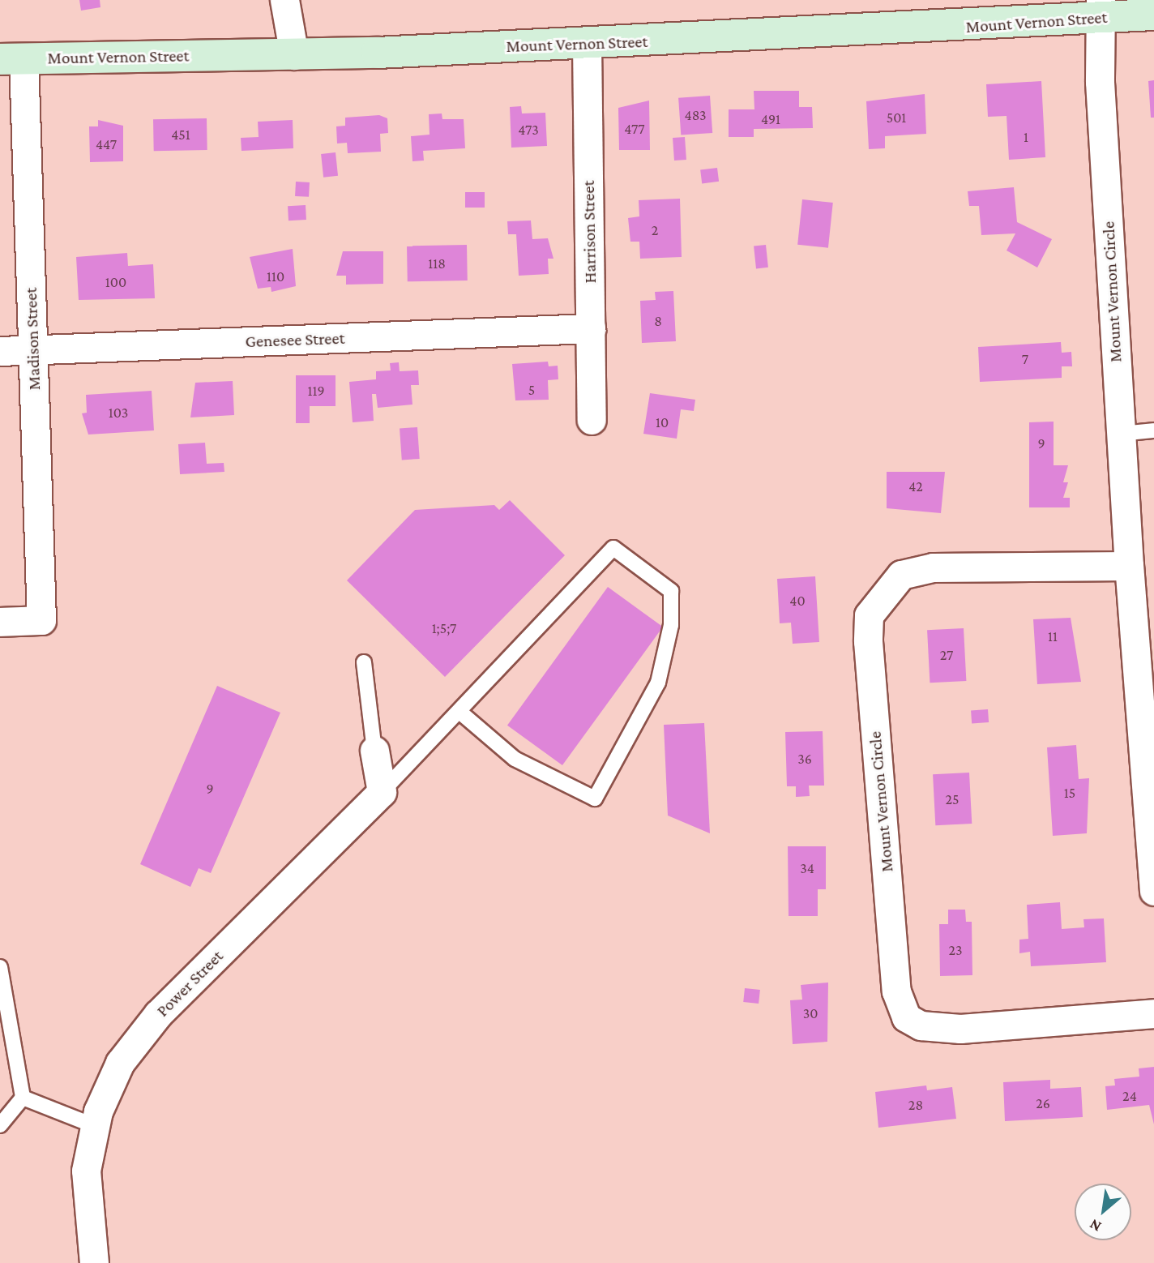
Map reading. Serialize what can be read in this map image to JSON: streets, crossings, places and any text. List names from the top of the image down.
{
  "streets": {
    "main road": ["Mount Vernon Street"],
    "street": [
      "Harrison Street",
      "Mount Vernon Circle",
      "Madison Street",
      "Genesee Street",
      "Power Street"
    ]
  },
  "crossings": [
    ["Mount Vernon Street", "Harrison Street"],
    ["Mount Vernon Street", "Mount Vernon Circle"],
    ["Mount Vernon Street", "Madison Street"],
    ["Harrison Street", "Genesee Street"],
    ["Madison Street", "Genesee Street"]
  ],
  "house_numbers": [
    "483",
    "501",
    "491",
    "477",
    "473",
    "451",
    "1",
    "447",
    "2",
    "118",
    "110",
    "100",
    "8",
    "7",
    "5",
    "119",
    "103",
    "10",
    "9",
    "42",
    "40",
    "1;5;7",
    "11",
    "27",
    "36",
    "9",
    "15",
    "25",
    "34",
    "23",
    "30",
    "24",
    "26",
    "28"
  ],
  "north": "bottom left"
}
